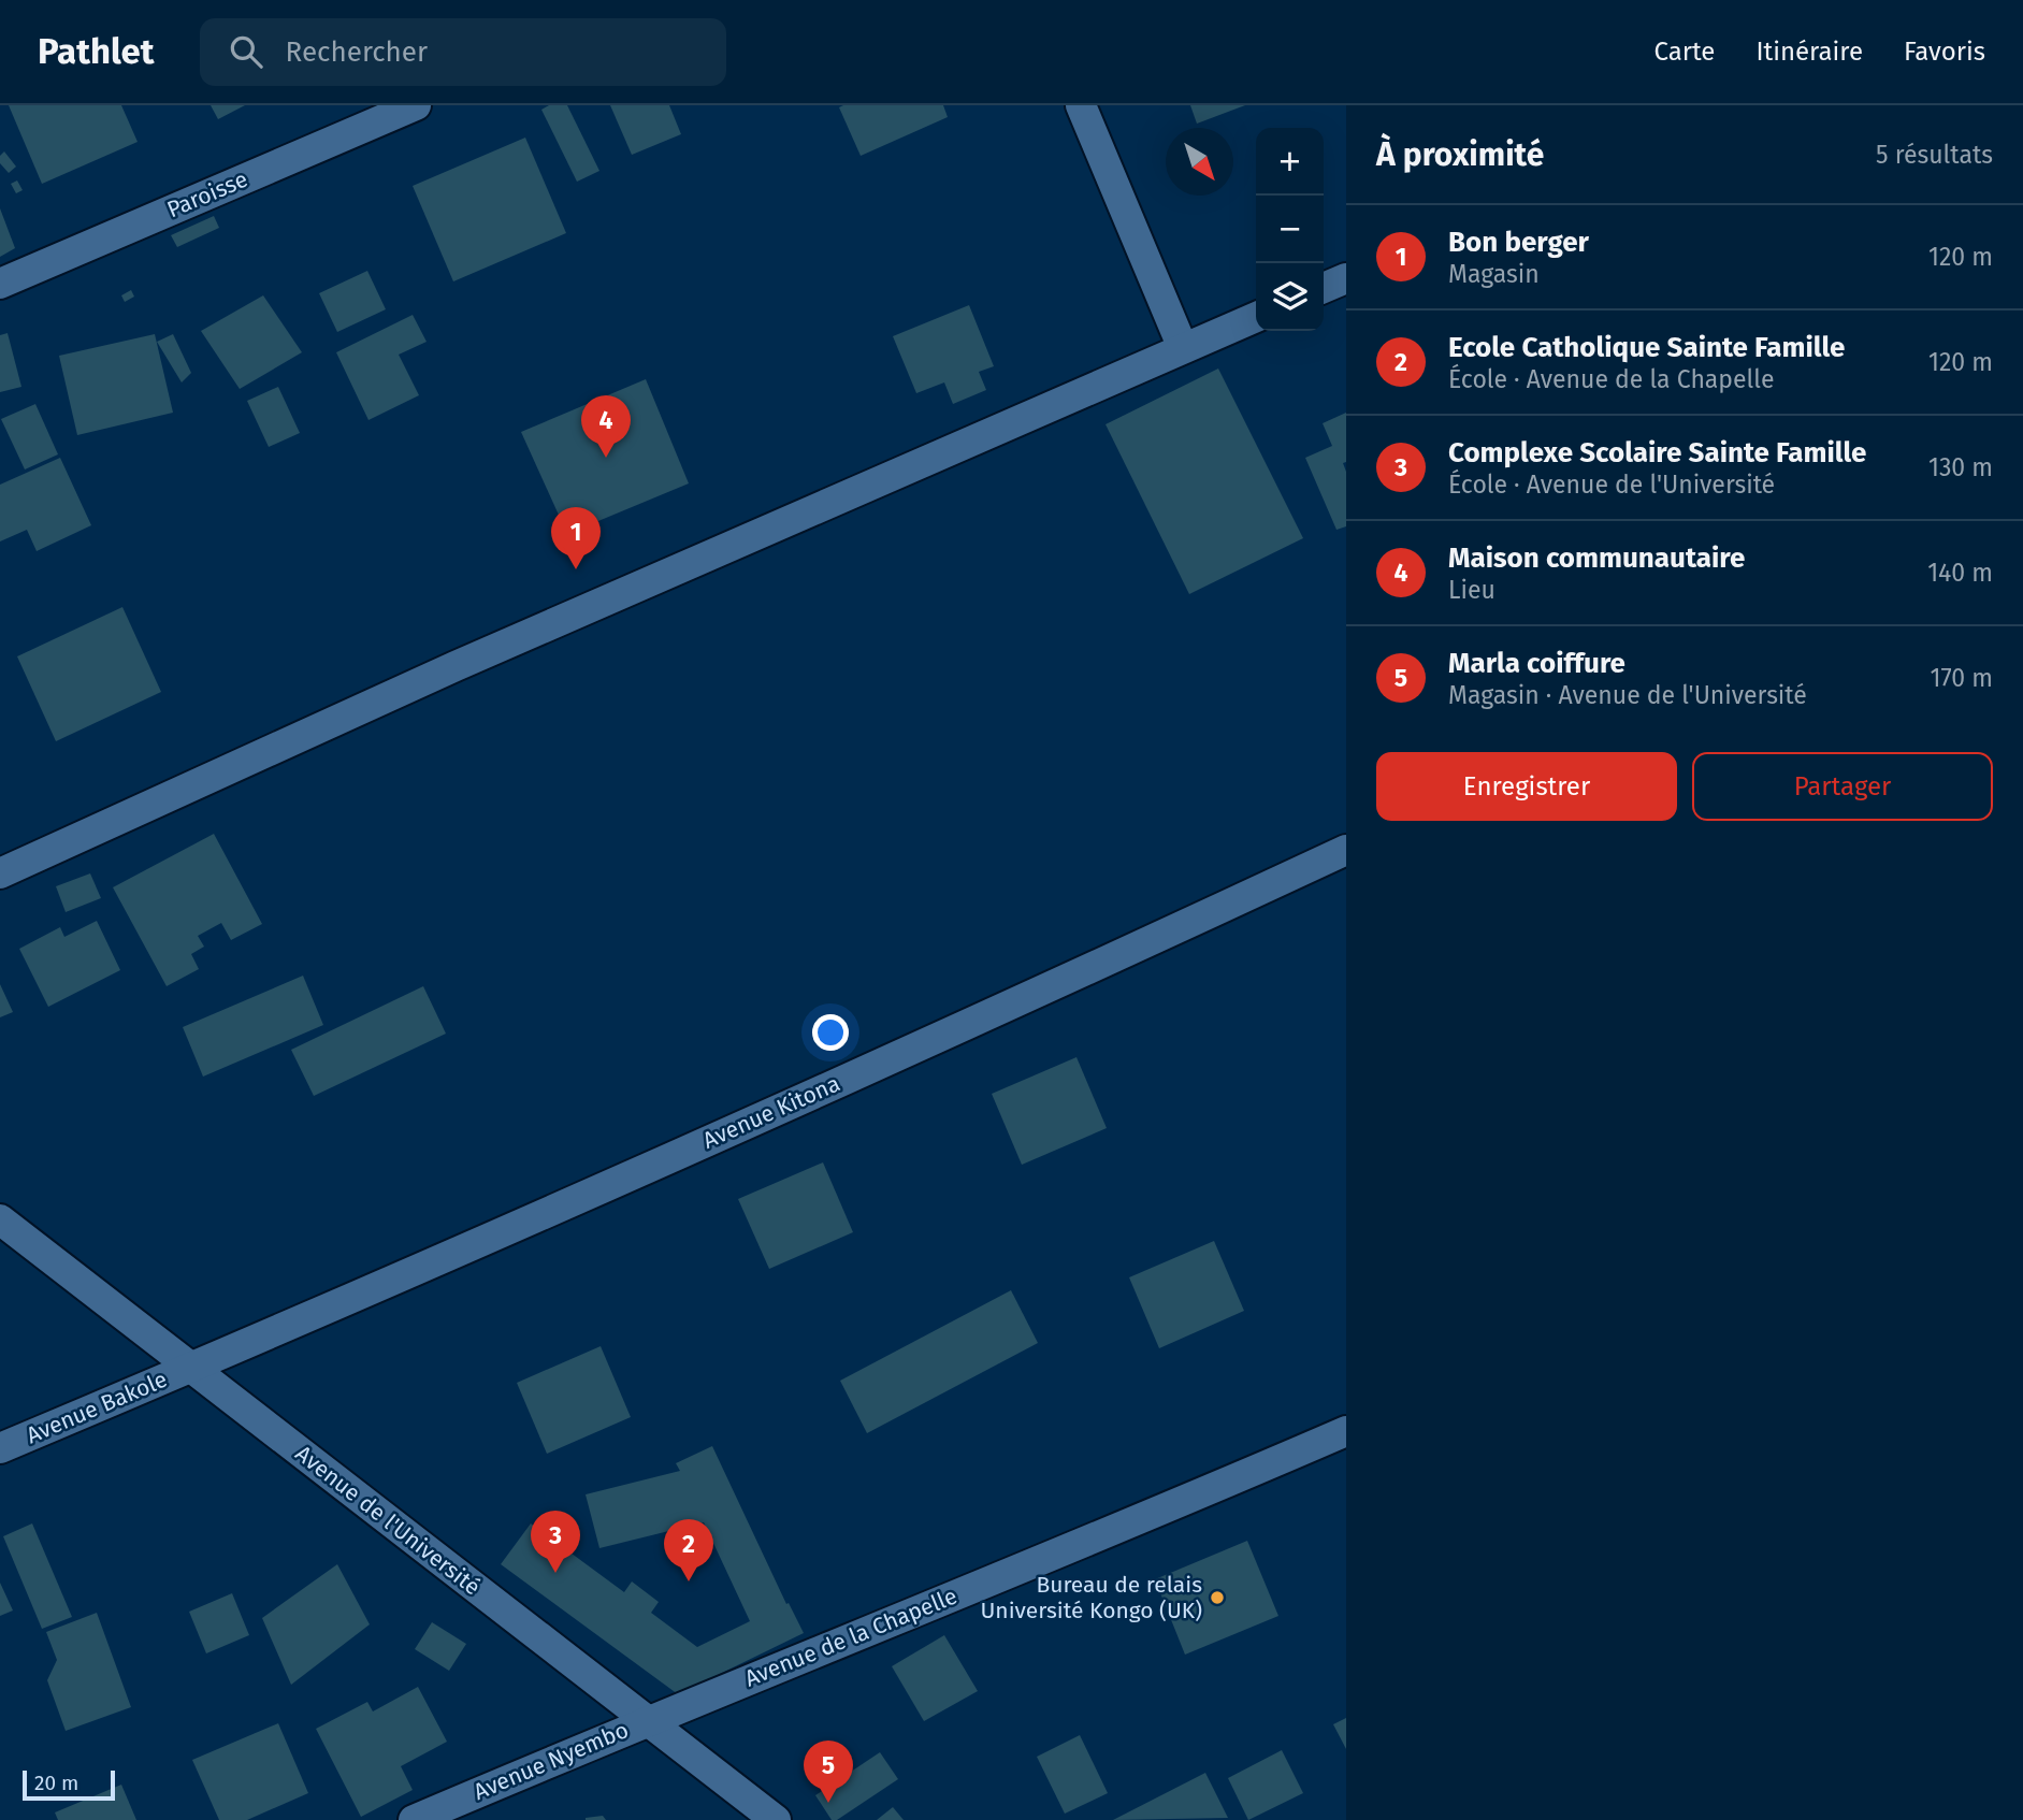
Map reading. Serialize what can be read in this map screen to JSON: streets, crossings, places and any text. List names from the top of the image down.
{
  "streets": {
    "street": [
      "Paroisse",
      "Avenue Kitona",
      "Avenue Bakole",
      "Avenue de l'Université",
      "Avenue de la Chapelle",
      "Avenue Nyembo"
    ]
  },
  "crossings": [
    ["Avenue Kitona", "Avenue Bakole"],
    ["Avenue Kitona", "Avenue de l'Université"],
    ["Avenue Bakole", "Avenue de l'Université"],
    ["Avenue de l'Université", "Avenue de la Chapelle"],
    ["Avenue de l'Université", "Avenue Nyembo"],
    ["Avenue de la Chapelle", "Avenue Nyembo"]
  ],
  "places": ["Bureau de relais Université Kongo (UK)"],
  "scale_bar": "20 m",
  "north": "bottom right",
  "page": {
    "header": "Pathlet",
    "search": "Rechercher",
    "nav": ["Carte", "Itinéraire", "Favoris"],
    "heading": ["À proximité", "5 résultats"],
    "map_buttons": ["+", "−"],
    "list": [
      {
        "mark": "1",
        "name": "Bon berger",
        "note": "Magasin",
        "value": "120 m"
      },
      {
        "mark": "2",
        "name": "Ecole Catholique Sainte Famille",
        "note": "École · Avenue de la Chapelle",
        "value": "120 m"
      },
      {
        "mark": "3",
        "name": "Complexe Scolaire Sainte Famille",
        "note": "École · Avenue de l'Université",
        "value": "130 m"
      },
      {
        "mark": "4",
        "name": "Maison communautaire",
        "note": "Lieu",
        "value": "140 m"
      },
      {
        "mark": "5",
        "name": "Marla coiffure",
        "note": "Magasin · Avenue de l'Université",
        "value": "170 m"
      }
    ],
    "pins": [
      "4",
      "1",
      "3",
      "2",
      "5"
    ],
    "buttons": ["Enregistrer", "Partager"],
    "scale": "20 m"
  }
}
